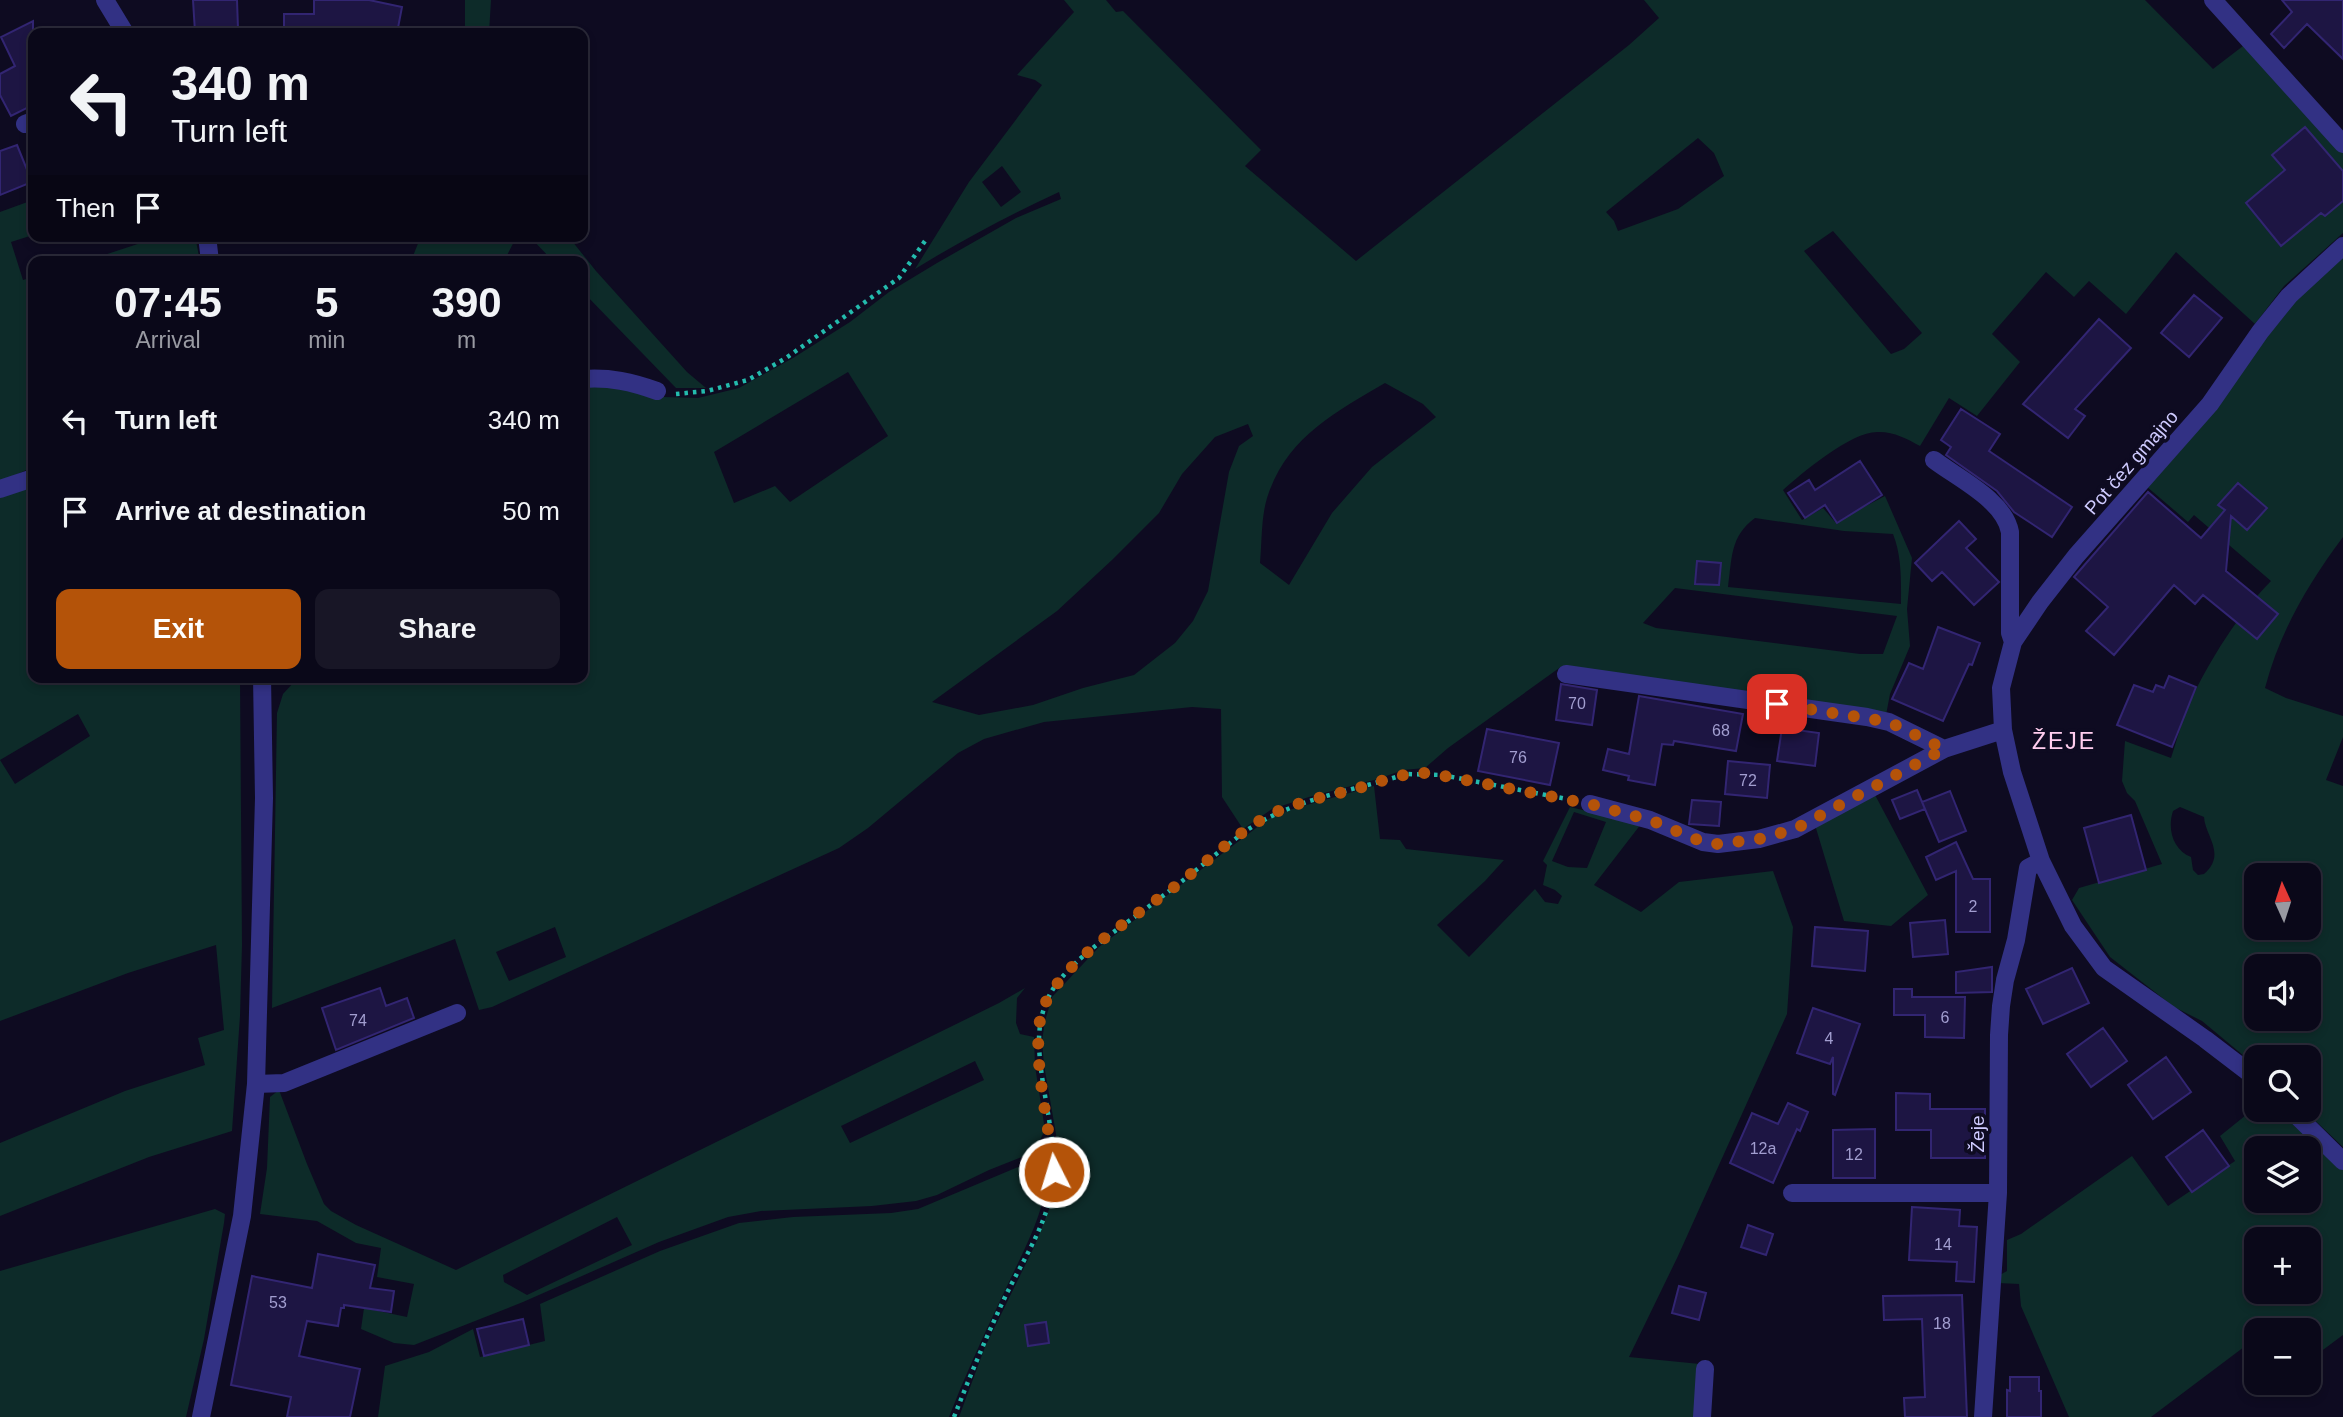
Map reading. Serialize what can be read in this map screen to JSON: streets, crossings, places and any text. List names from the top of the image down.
{
  "streets": {
    "street": ["Pot čez gmajno", "Žeje"]
  },
  "crossings": [
    ["Pot čez gmajno", "Žeje"]
  ],
  "districts": ["ŽEJE"],
  "house_numbers": [
    "70",
    "68",
    "76",
    "72",
    "2",
    "6",
    "74",
    "4",
    "12a",
    "12",
    "14",
    "53",
    "18"
  ],
  "north": "top",
  "page": {
    "turn": ["340 m", "Turn left"],
    "then": "Then",
    "eta": [
      "07:45",
      "Arrival",
      "5",
      "min",
      "390",
      "m"
    ],
    "list": [
      {
        "name": "Turn left",
        "value": "340 m"
      },
      {
        "name": "Arrive at destination",
        "value": "50 m"
      }
    ],
    "buttons": ["Exit", "Share"],
    "map_buttons": ["+", "−"]
  }
}
